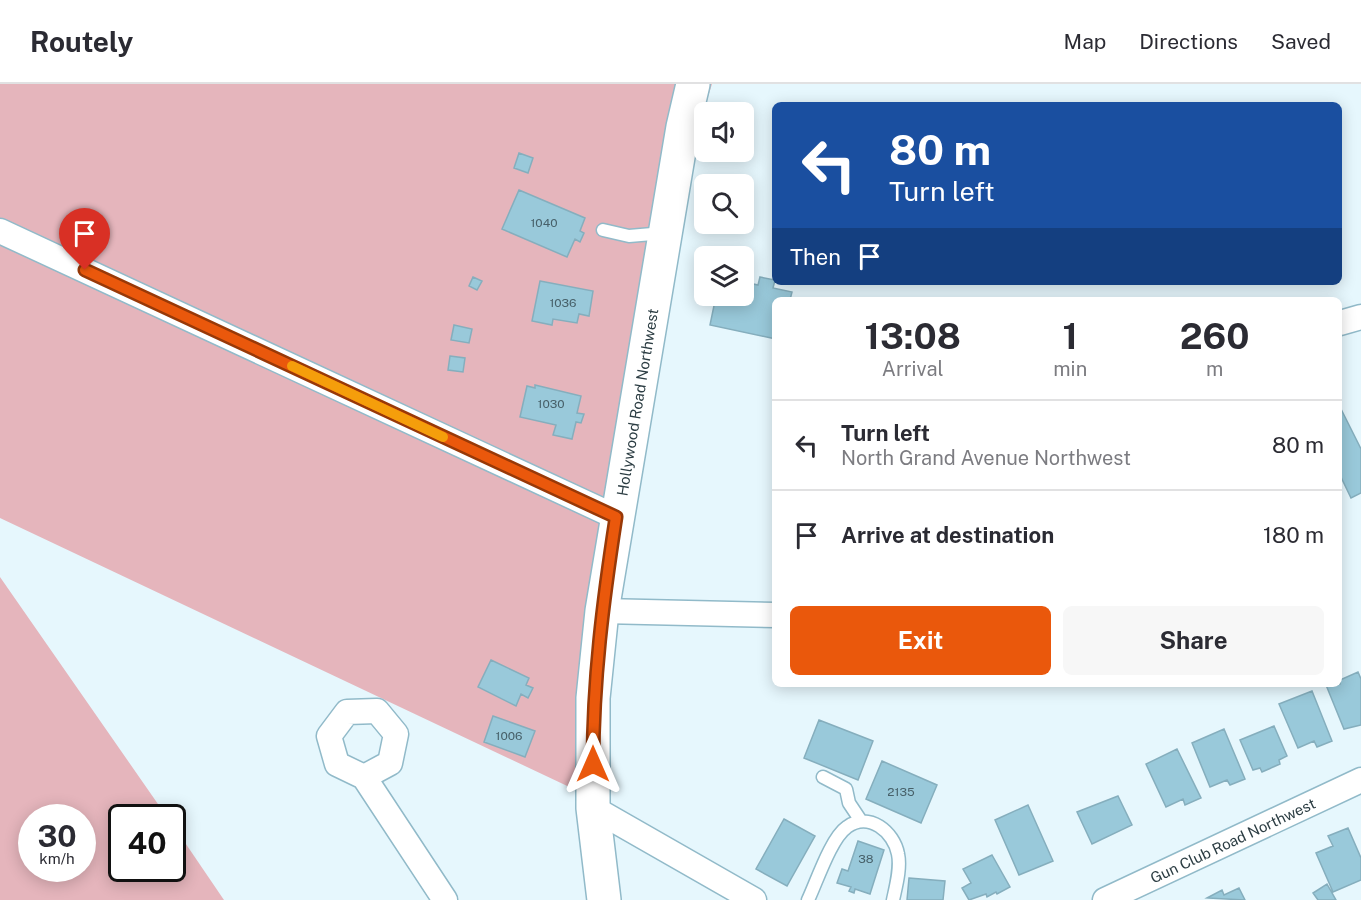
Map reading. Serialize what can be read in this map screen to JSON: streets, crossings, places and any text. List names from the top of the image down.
{
  "streets": {
    "street": ["Hollywood Road Northwest", "Gun Club Road Northwest"]
  },
  "house_numbers": [
    "1040",
    "1036",
    "1030",
    "1006",
    "2135",
    "38"
  ],
  "page": {
    "header": "Routely",
    "nav": ["Map", "Directions", "Saved"],
    "turn": ["80 m", "Turn left"],
    "then": "Then",
    "eta": [
      "13:08",
      "Arrival",
      "1",
      "min",
      "260",
      "m"
    ],
    "list": [
      {
        "name": "Turn left",
        "note": "North Grand Avenue Northwest",
        "value": "80 m"
      },
      {
        "name": "Arrive at destination",
        "value": "180 m"
      }
    ],
    "buttons": ["Exit", "Share"],
    "speed": "30 km/h",
    "limit": "40"
  }
}
